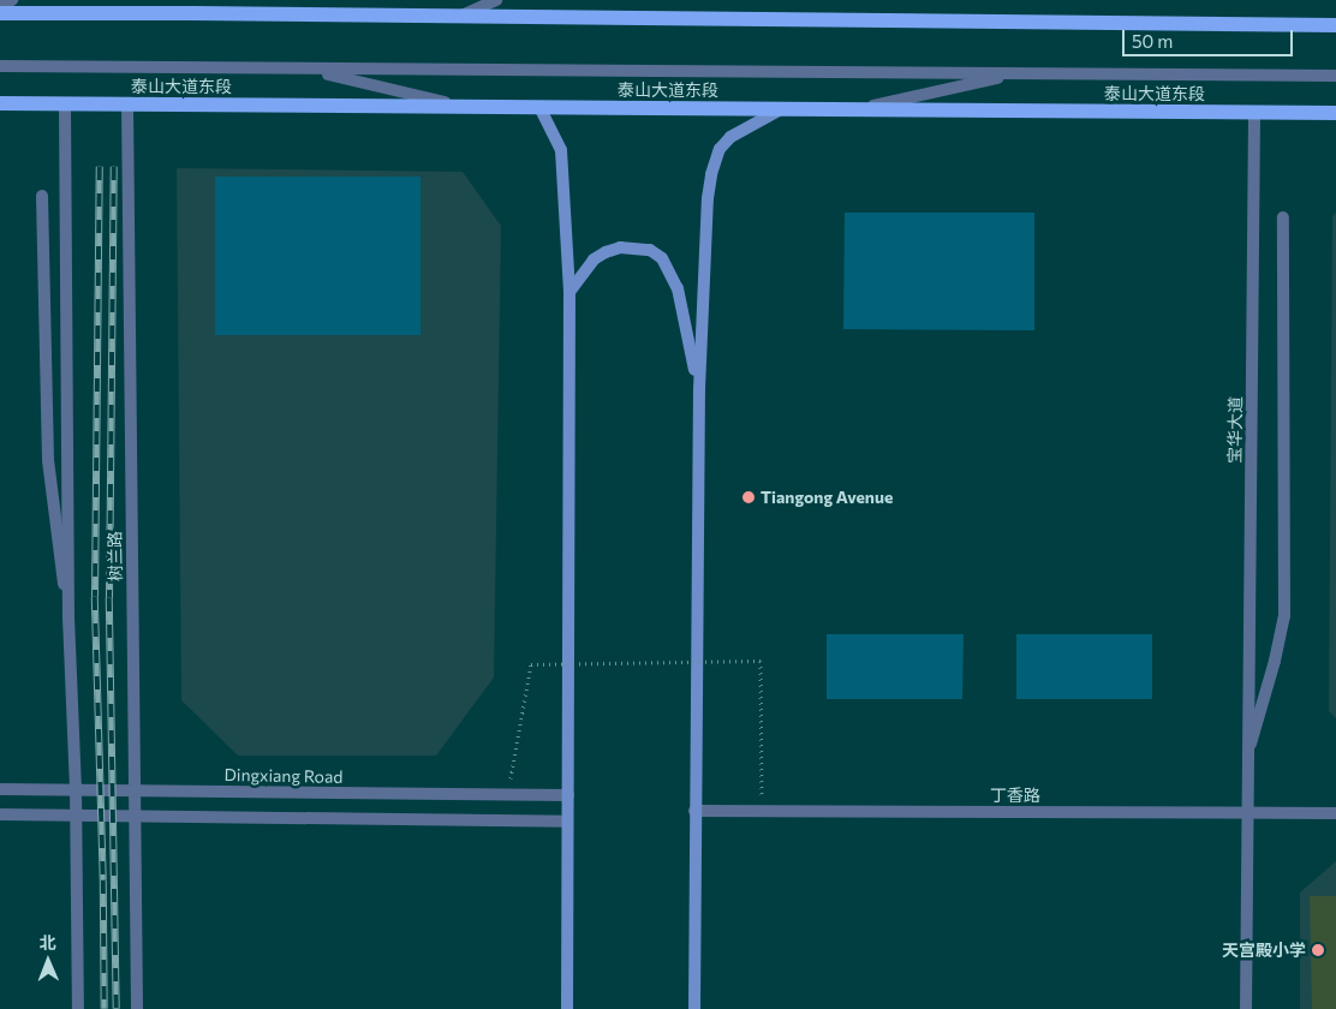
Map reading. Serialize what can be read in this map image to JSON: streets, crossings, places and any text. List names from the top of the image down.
{
  "streets": {
    "main road": ["泰山大道东段"],
    "street": [
      "宝华大道",
      "树兰路",
      "Dingxiang Road",
      "丁香路"
    ]
  },
  "crossings": [
    ["泰山大道东段", "宝华大道"],
    ["泰山大道东段", "树兰路"],
    ["宝华大道", "丁香路"],
    ["树兰路", "Dingxiang Road"]
  ],
  "places": ["Tiangong Avenue", "天宫殿小学"],
  "scale_bar": "50 m",
  "north": "top"
}
